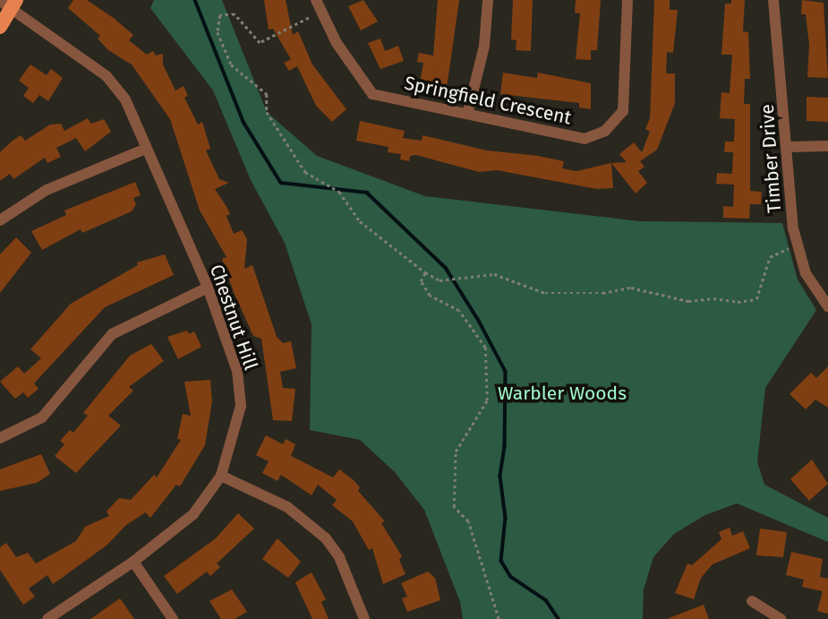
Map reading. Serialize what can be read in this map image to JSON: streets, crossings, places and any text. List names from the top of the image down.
{
  "streets": {
    "street": ["Springfield Crescent", "Timber Drive", "Chestnut Hill"]
  },
  "parks": ["Warbler Woods"]
}
